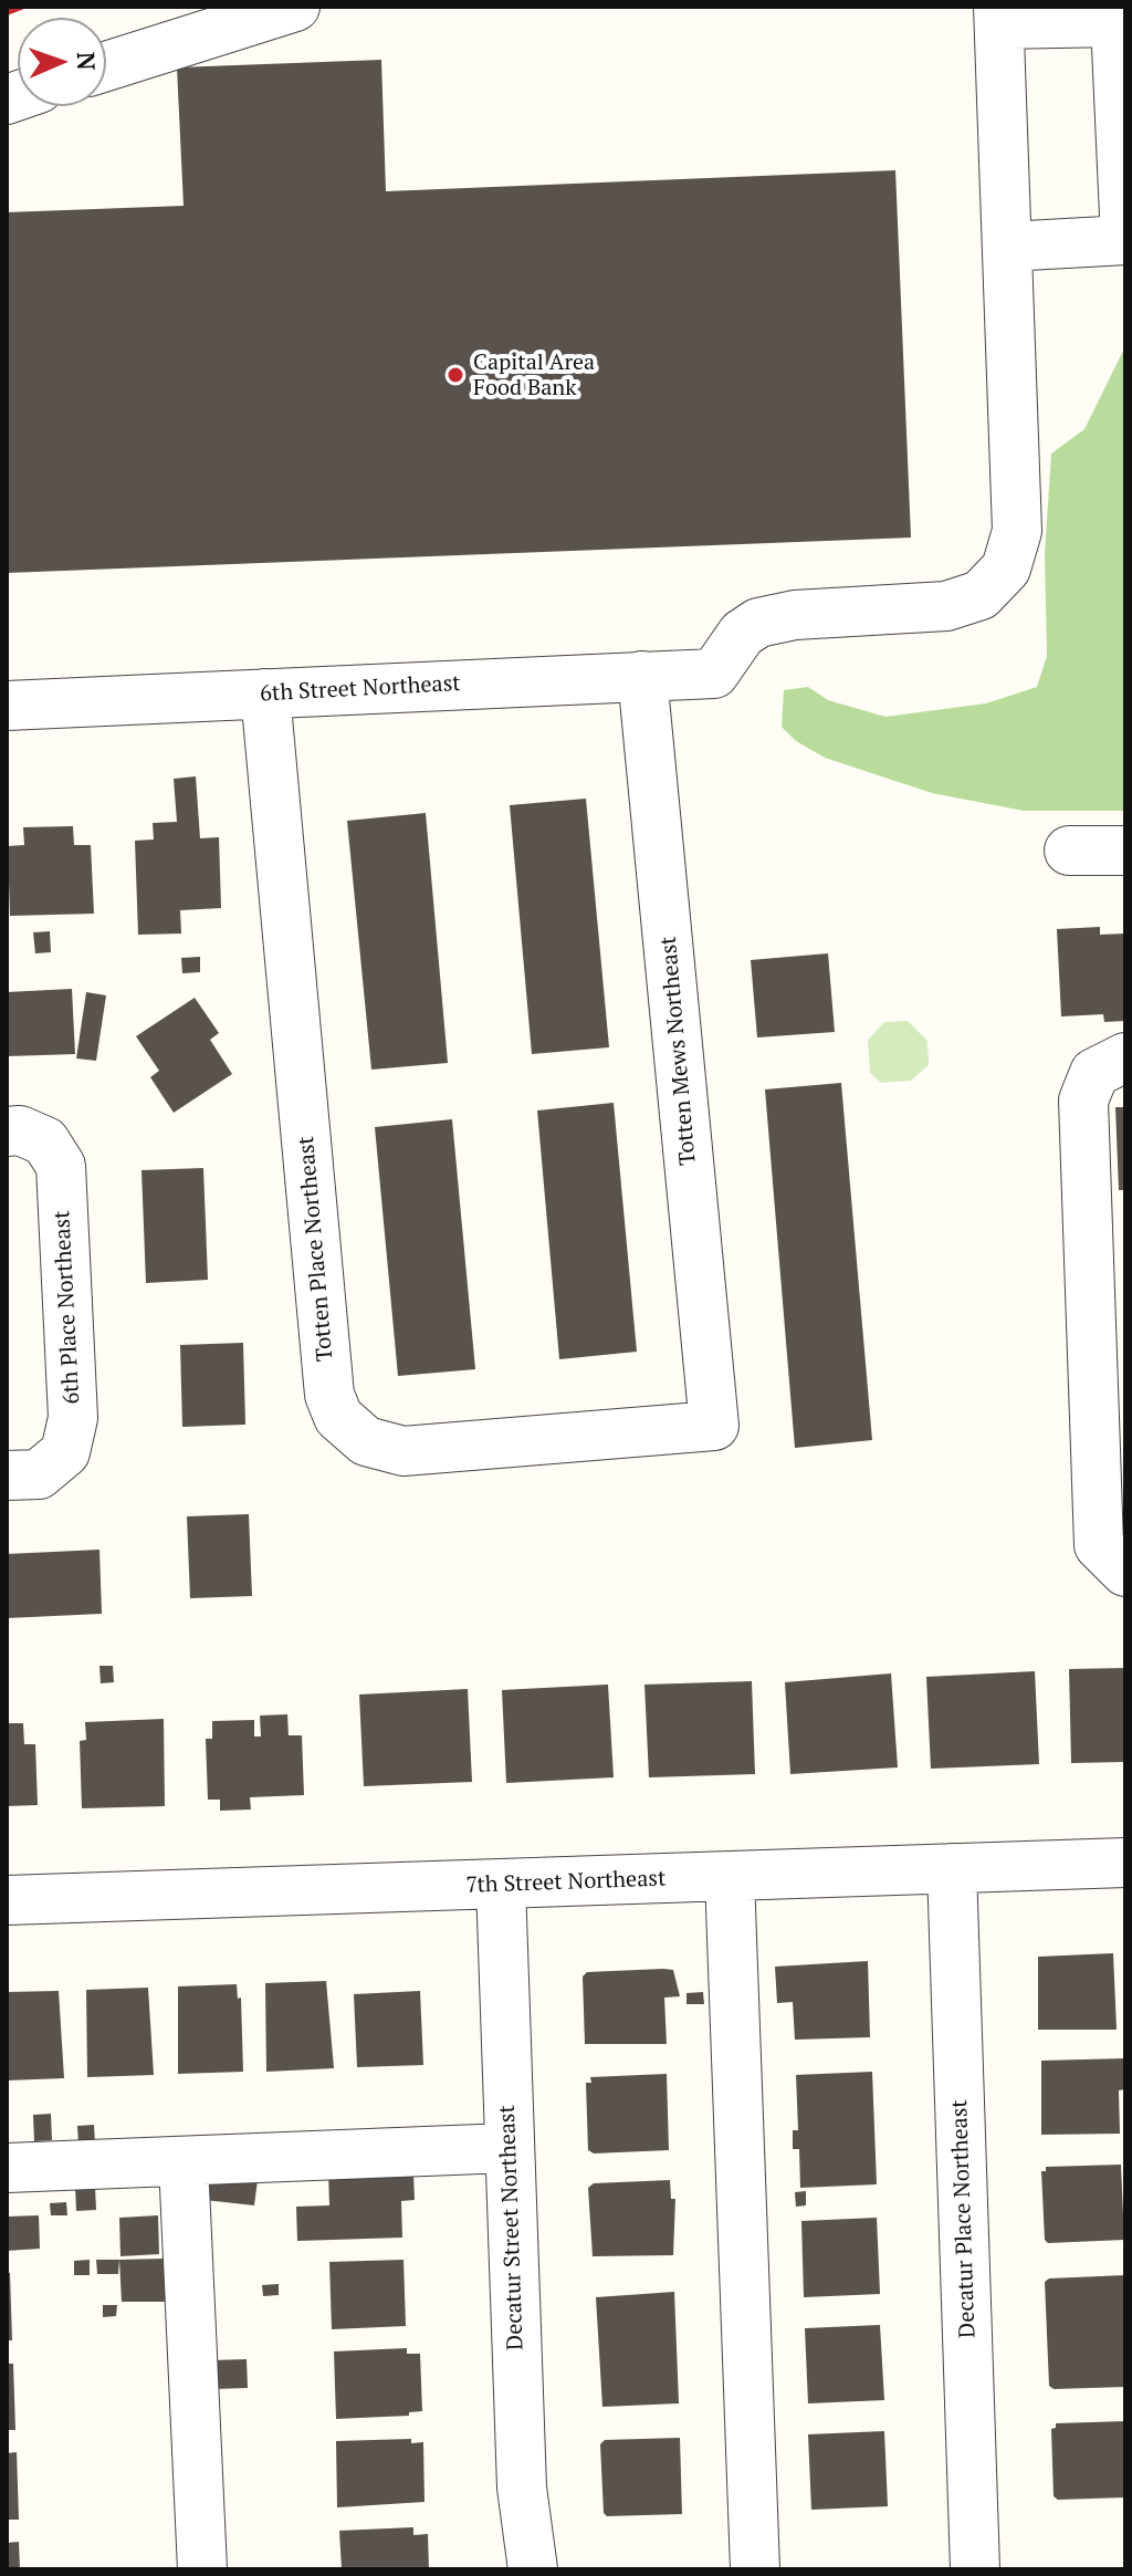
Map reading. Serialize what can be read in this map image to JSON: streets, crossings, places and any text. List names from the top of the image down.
{
  "streets": {
    "street": [
      "6th Street Northeast",
      "Totten Mews Northeast",
      "Totten Place Northeast",
      "6th Place Northeast",
      "7th Street Northeast",
      "Decatur Place Northeast",
      "Decatur Street Northeast"
    ]
  },
  "crossings": [
    ["6th Street Northeast", "Totten Mews Northeast"],
    ["6th Street Northeast", "Totten Place Northeast"],
    ["Totten Mews Northeast", "Totten Place Northeast"],
    ["7th Street Northeast", "Decatur Place Northeast"],
    ["7th Street Northeast", "Decatur Street Northeast"]
  ],
  "places": ["Capital Area Food Bank"],
  "north": "right"
}
